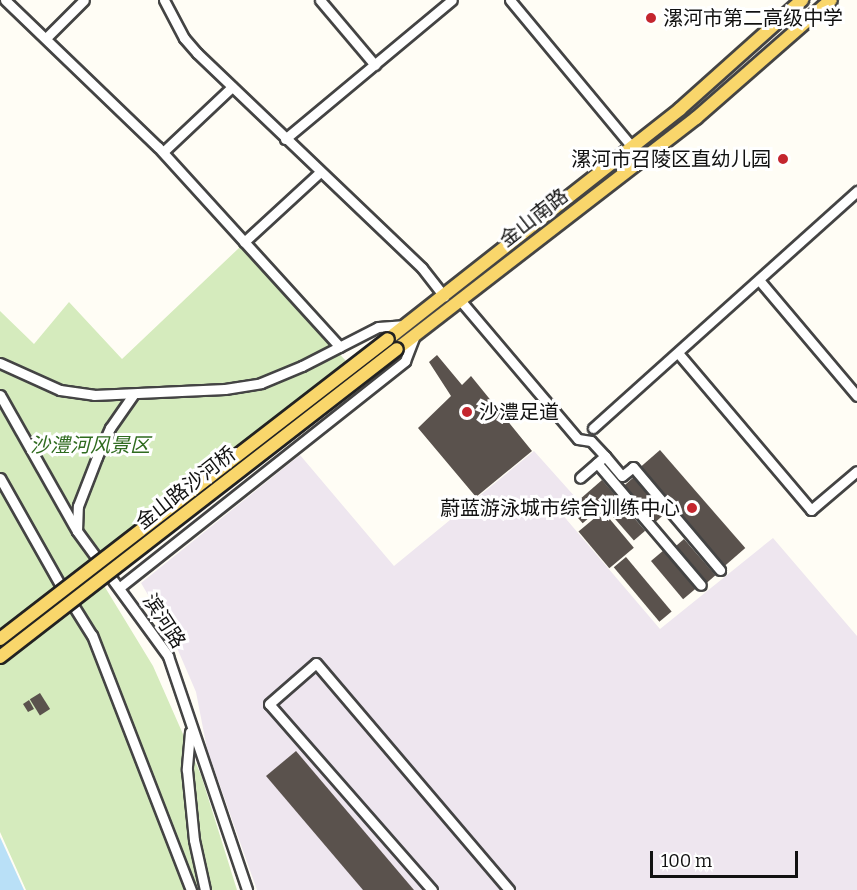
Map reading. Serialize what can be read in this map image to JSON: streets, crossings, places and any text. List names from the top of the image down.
{
  "streets": {
    "main road": ["金山南路", "金山路沙河桥"],
    "street": ["滨河路"]
  },
  "crossings": [
    ["金山南路", "金山路沙河桥"]
  ],
  "parks": ["沙澧河风景区"],
  "places": [
    "漯河市第二高级中学",
    "漯河市召陵区直幼儿园",
    "沙澧足道",
    "蔚蓝游泳城市综合训练中心"
  ],
  "scale_bar": "100 m"
}
